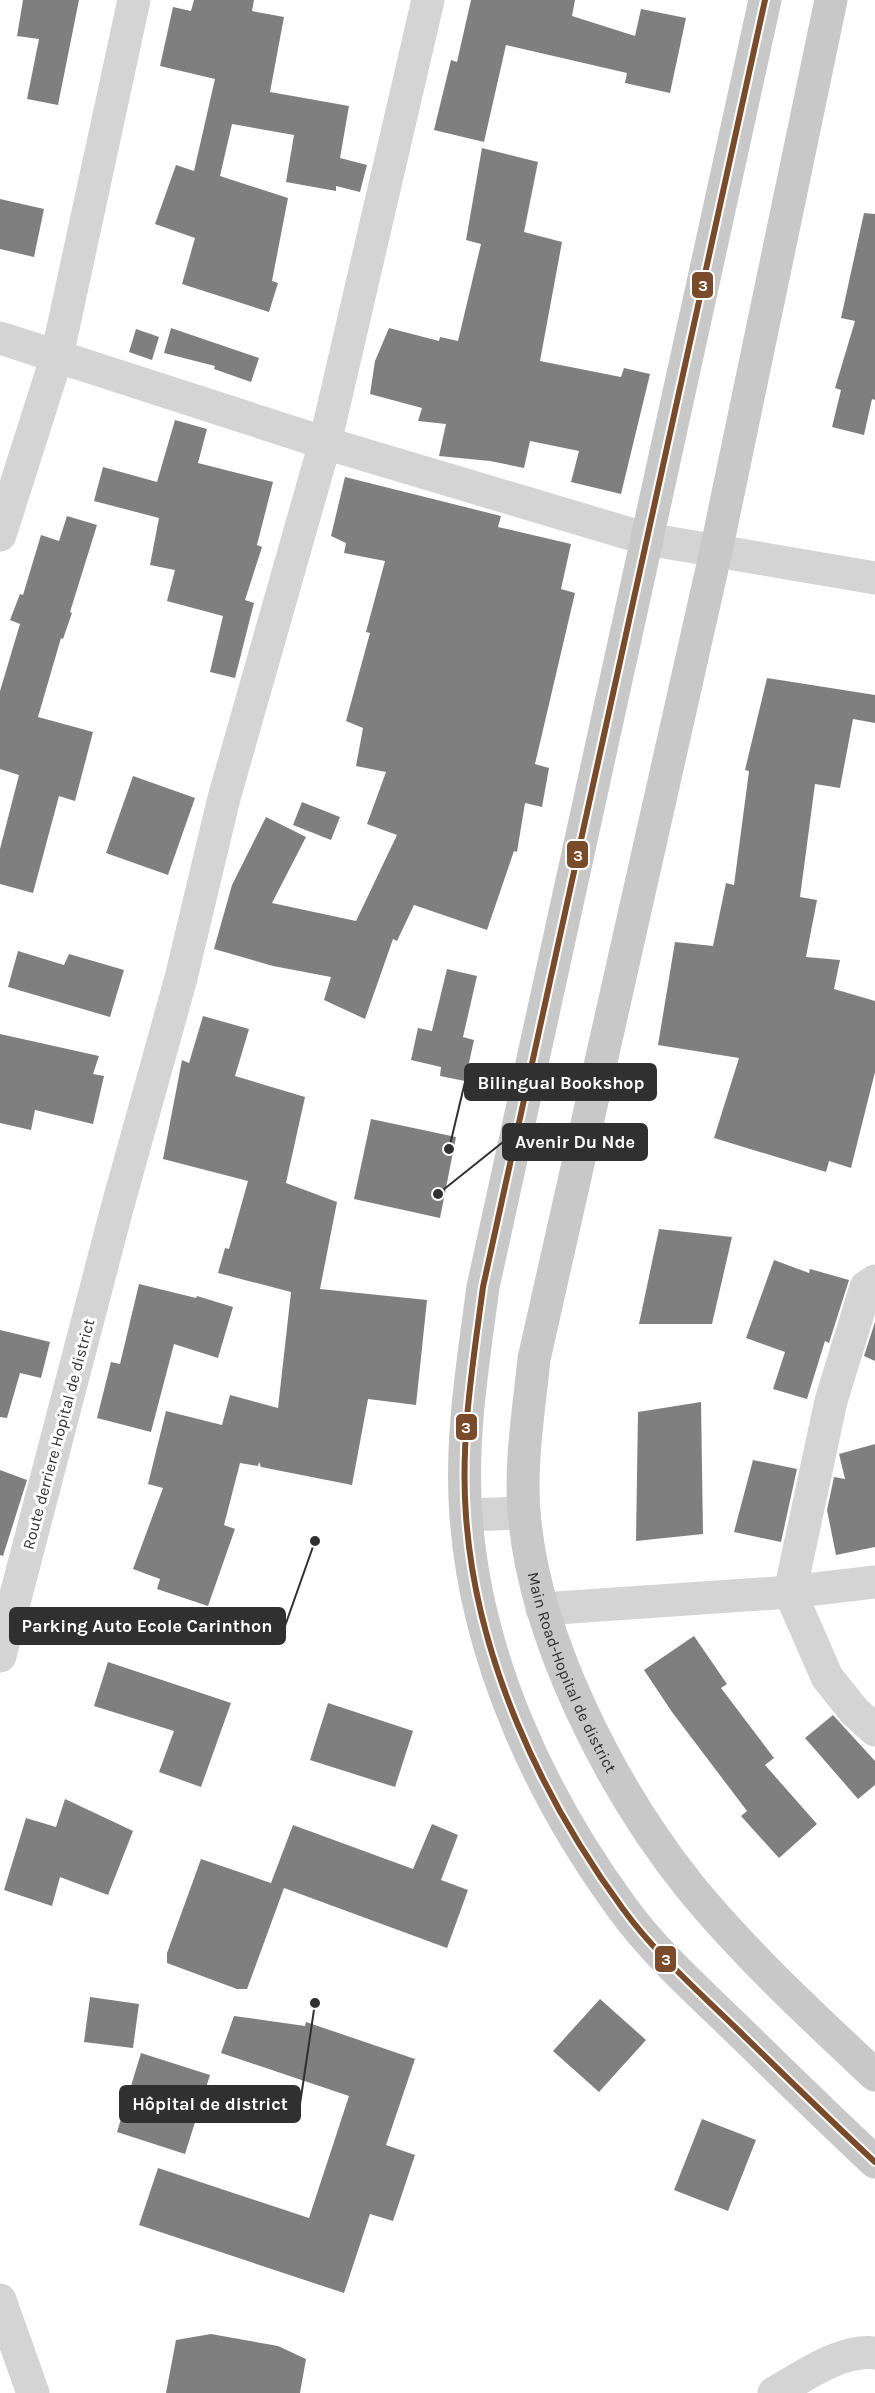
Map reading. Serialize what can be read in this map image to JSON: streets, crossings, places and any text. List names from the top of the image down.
{
  "streets": {
    "main road": ["Main Road-Hopital de district"],
    "street": ["Route derriere Hopital de district"]
  },
  "places": [
    "Bilingual Bookshop",
    "Avenir Du Nde",
    "Parking Auto Ecole Carinthon",
    "Hôpital de district"
  ],
  "lines": ["transit line 3"]
}
